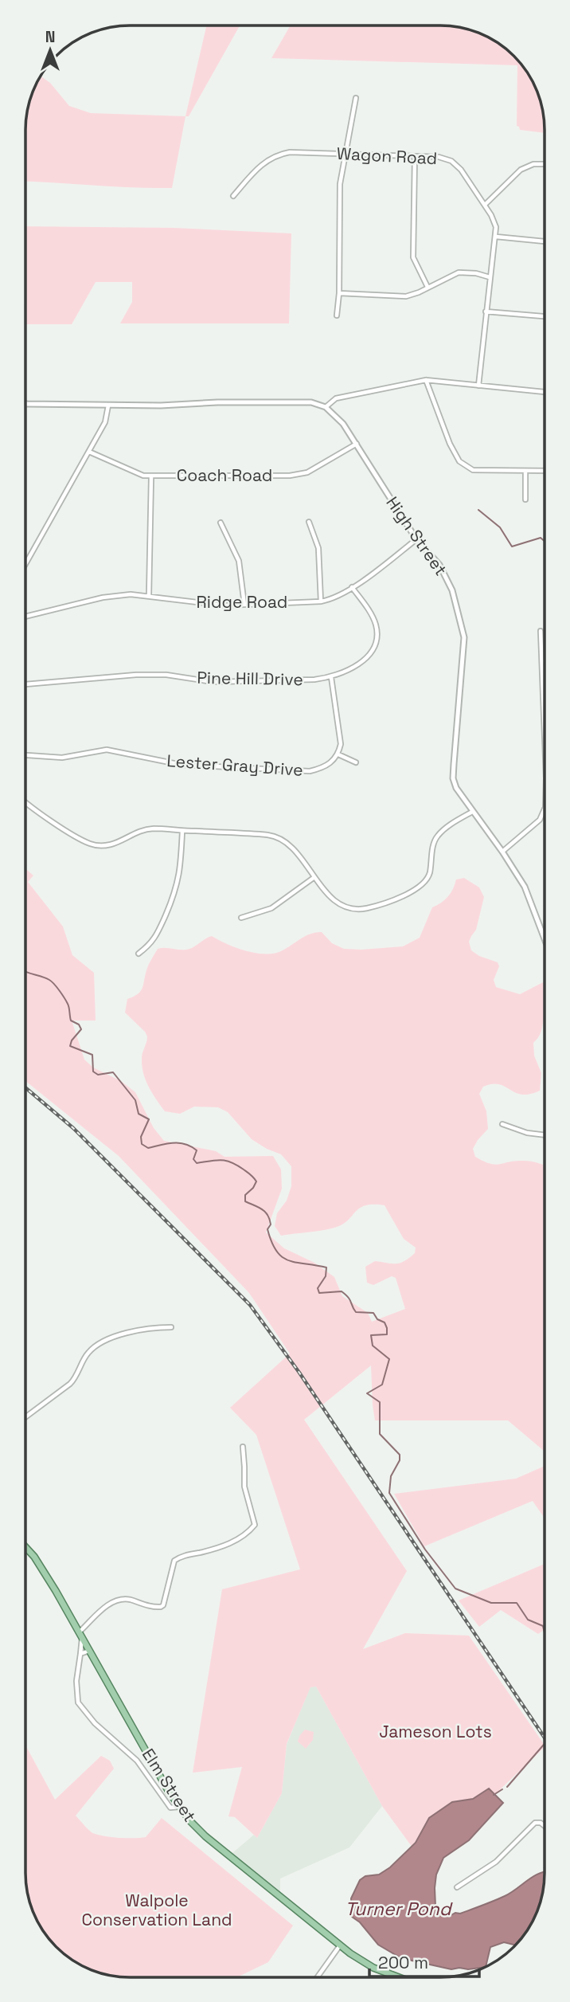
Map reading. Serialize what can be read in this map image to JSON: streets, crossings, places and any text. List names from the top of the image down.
{
  "streets": {
    "main road": ["Elm Street"],
    "street": [
      "Wagon Road",
      "Coach Road",
      "High Street",
      "Ridge Road",
      "Pine Hill Drive",
      "Lester Gray Drive"
    ]
  },
  "crossings": [
    ["Coach Road", "High Street"],
    ["High Street", "Ridge Road"],
    ["Ridge Road", "Pine Hill Drive"]
  ],
  "water": ["Turner Pond"],
  "parks": ["Jameson Lots", "Walpole Conservation Land"],
  "scale_bar": "200 m",
  "north": "top"
}
